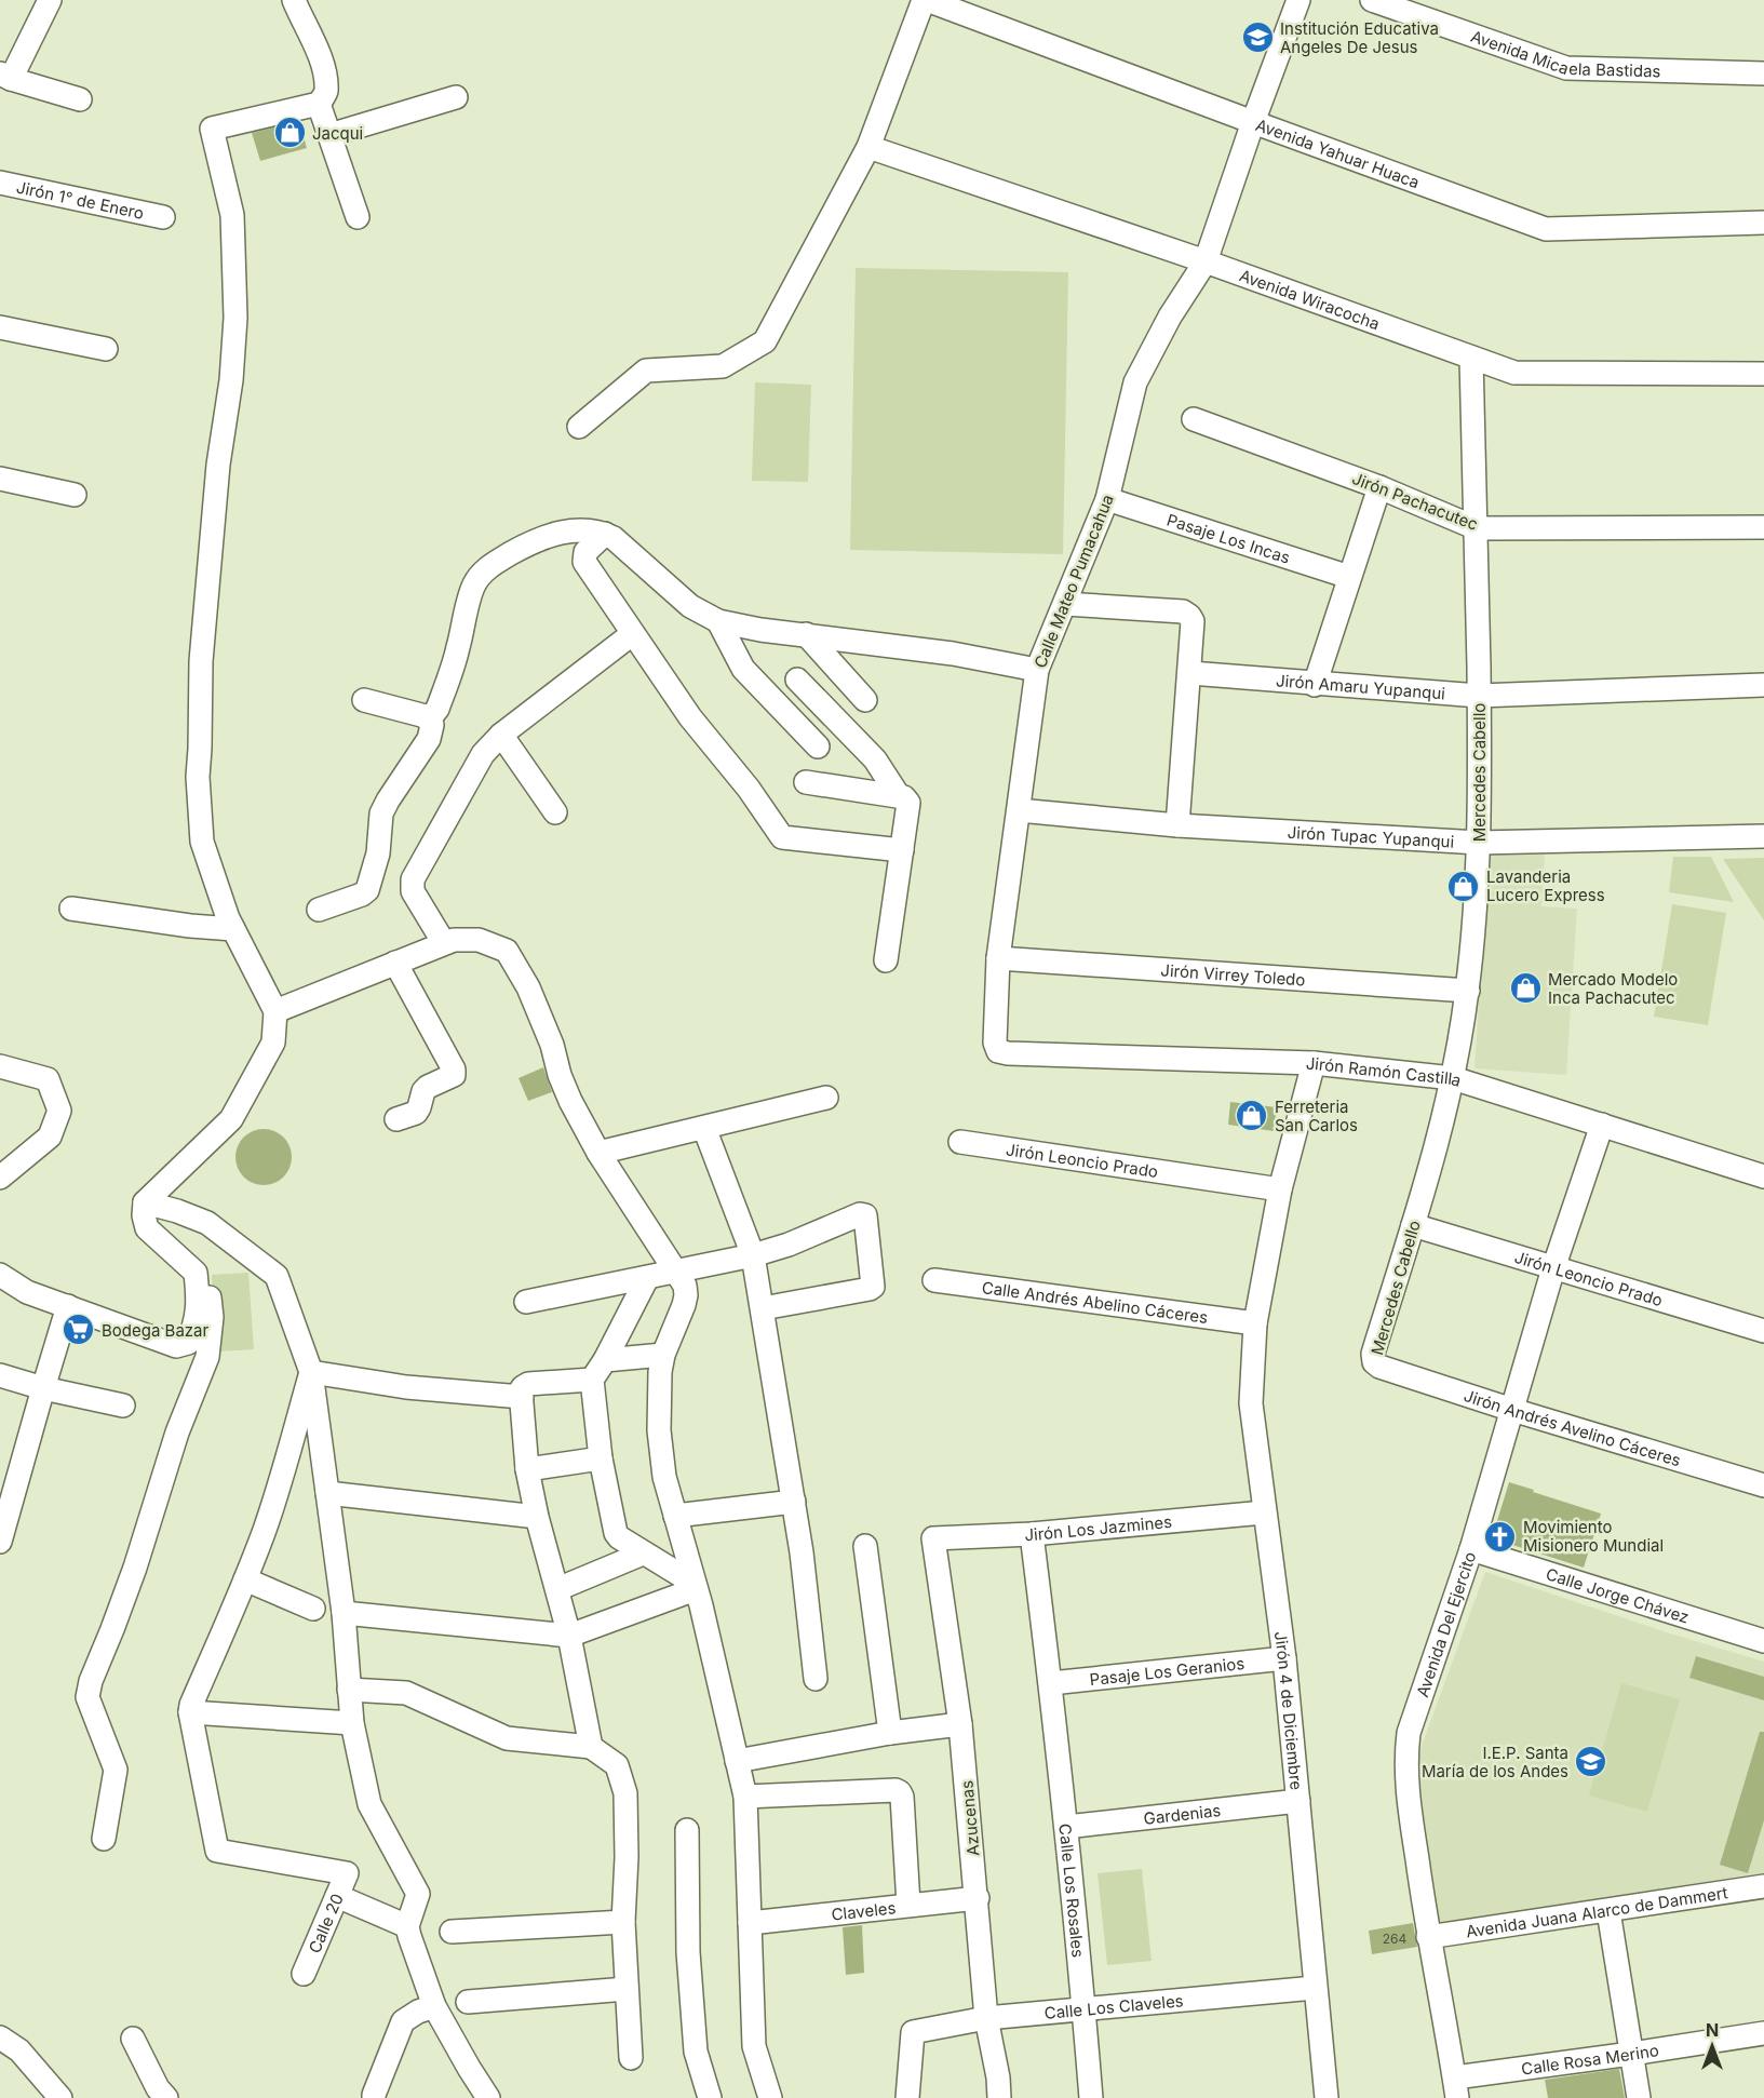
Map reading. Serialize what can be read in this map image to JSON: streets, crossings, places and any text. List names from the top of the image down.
{
  "streets": {
    "street": [
      "Avenida Micaela Bastidas",
      "Avenida Yahuar Huaca",
      "Jirón 1° de Enero",
      "Avenida Wiracocha",
      "Jirón Pachacutec",
      "Pasaje Los Incas",
      "Calle Mateo Pumacahua",
      "Jirón Amaru Yupanqui",
      "Mercedes Cabello",
      "Jirón Tupac Yupanqui",
      "Jirón Virrey Toledo",
      "Jirón Ramón Castilla",
      "Jirón Leoncio Prado",
      "Calle Andrés Abelino Cáceres",
      "Jirón Andrés Avelino Cáceres",
      "Jirón Los Jazmines",
      "Calle Jorge Chávez",
      "Avenida Del Ejercito",
      "Pasaje Los Geranios",
      "Jirón 4 de Diciembre",
      "Gardenias",
      "Azucenas",
      "Calle Los Rosales",
      "Claveles",
      "Avenida Juana Alarco de Dammert",
      "Calle 20",
      "Calle Los Claveles",
      "Calle Rosa Merino"
    ]
  },
  "crossings": [
    ["Avenida Yahuar Huaca", "Calle Mateo Pumacahua"],
    ["Avenida Wiracocha", "Calle Mateo Pumacahua"],
    ["Avenida Wiracocha", "Mercedes Cabello"],
    ["Jirón Pachacutec", "Mercedes Cabello"],
    ["Pasaje Los Incas", "Calle Mateo Pumacahua"],
    ["Calle Mateo Pumacahua", "Jirón Tupac Yupanqui"],
    ["Calle Mateo Pumacahua", "Jirón Virrey Toledo"],
    ["Calle Mateo Pumacahua", "Jirón Ramón Castilla"],
    ["Jirón Amaru Yupanqui", "Mercedes Cabello"],
    ["Mercedes Cabello", "Jirón Tupac Yupanqui"],
    ["Mercedes Cabello", "Jirón Virrey Toledo"],
    ["Mercedes Cabello", "Jirón Ramón Castilla"],
    ["Mercedes Cabello", "Jirón Leoncio Prado"],
    ["Mercedes Cabello", "Jirón Andrés Avelino Cáceres"],
    ["Jirón Ramón Castilla", "Avenida Del Ejercito"],
    ["Jirón Ramón Castilla", "Jirón 4 de Diciembre"],
    ["Jirón Leoncio Prado", "Avenida Del Ejercito"],
    ["Jirón Leoncio Prado", "Jirón 4 de Diciembre"],
    ["Calle Andrés Abelino Cáceres", "Jirón 4 de Diciembre"],
    ["Jirón Andrés Avelino Cáceres", "Avenida Del Ejercito"],
    ["Jirón Los Jazmines", "Jirón 4 de Diciembre"],
    ["Jirón Los Jazmines", "Azucenas"],
    ["Jirón Los Jazmines", "Calle Los Rosales"],
    ["Calle Jorge Chávez", "Avenida Del Ejercito"],
    ["Avenida Del Ejercito", "Avenida Juana Alarco de Dammert"],
    ["Avenida Del Ejercito", "Calle Rosa Merino"],
    ["Pasaje Los Geranios", "Jirón 4 de Diciembre"],
    ["Pasaje Los Geranios", "Calle Los Rosales"],
    ["Jirón 4 de Diciembre", "Gardenias"],
    ["Jirón 4 de Diciembre", "Calle Los Claveles"],
    ["Gardenias", "Calle Los Rosales"],
    ["Azucenas", "Claveles"],
    ["Azucenas", "Calle Los Claveles"],
    ["Calle Los Rosales", "Calle Los Claveles"]
  ],
  "places": {
    "school or university": ["Institución Educativa Angeles De Jesus", "I.E.P. Santa María de los Andes"],
    "shop": [
      "Jacqui",
      "Lavanderia Lucero Express",
      "Mercado Modelo Inca Pachacutec",
      "Ferreteria San Carlos"
    ],
    "supermarket": ["Bodega Bazar"],
    "church": ["Movimiento Misionero Mundial"]
  },
  "house_numbers": ["264"],
  "north": "top"
}
